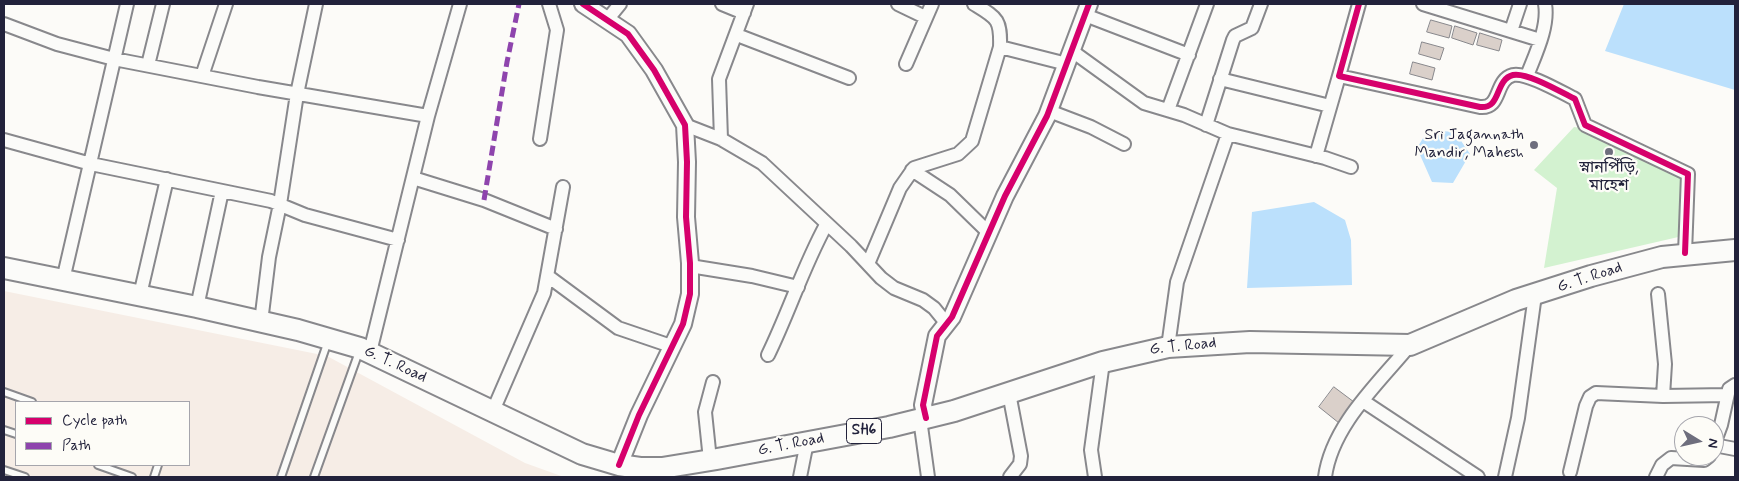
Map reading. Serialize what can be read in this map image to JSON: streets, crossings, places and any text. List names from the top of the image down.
{
  "streets": {
    "main road": ["G. T. Road", "SH6"]
  },
  "places": ["Sri Jagannath Mandir, Mahesh", "স্নানপিঁড়ি, মাহেশ"],
  "legend": ["Cycle path", "Path"],
  "north": "right"
}
